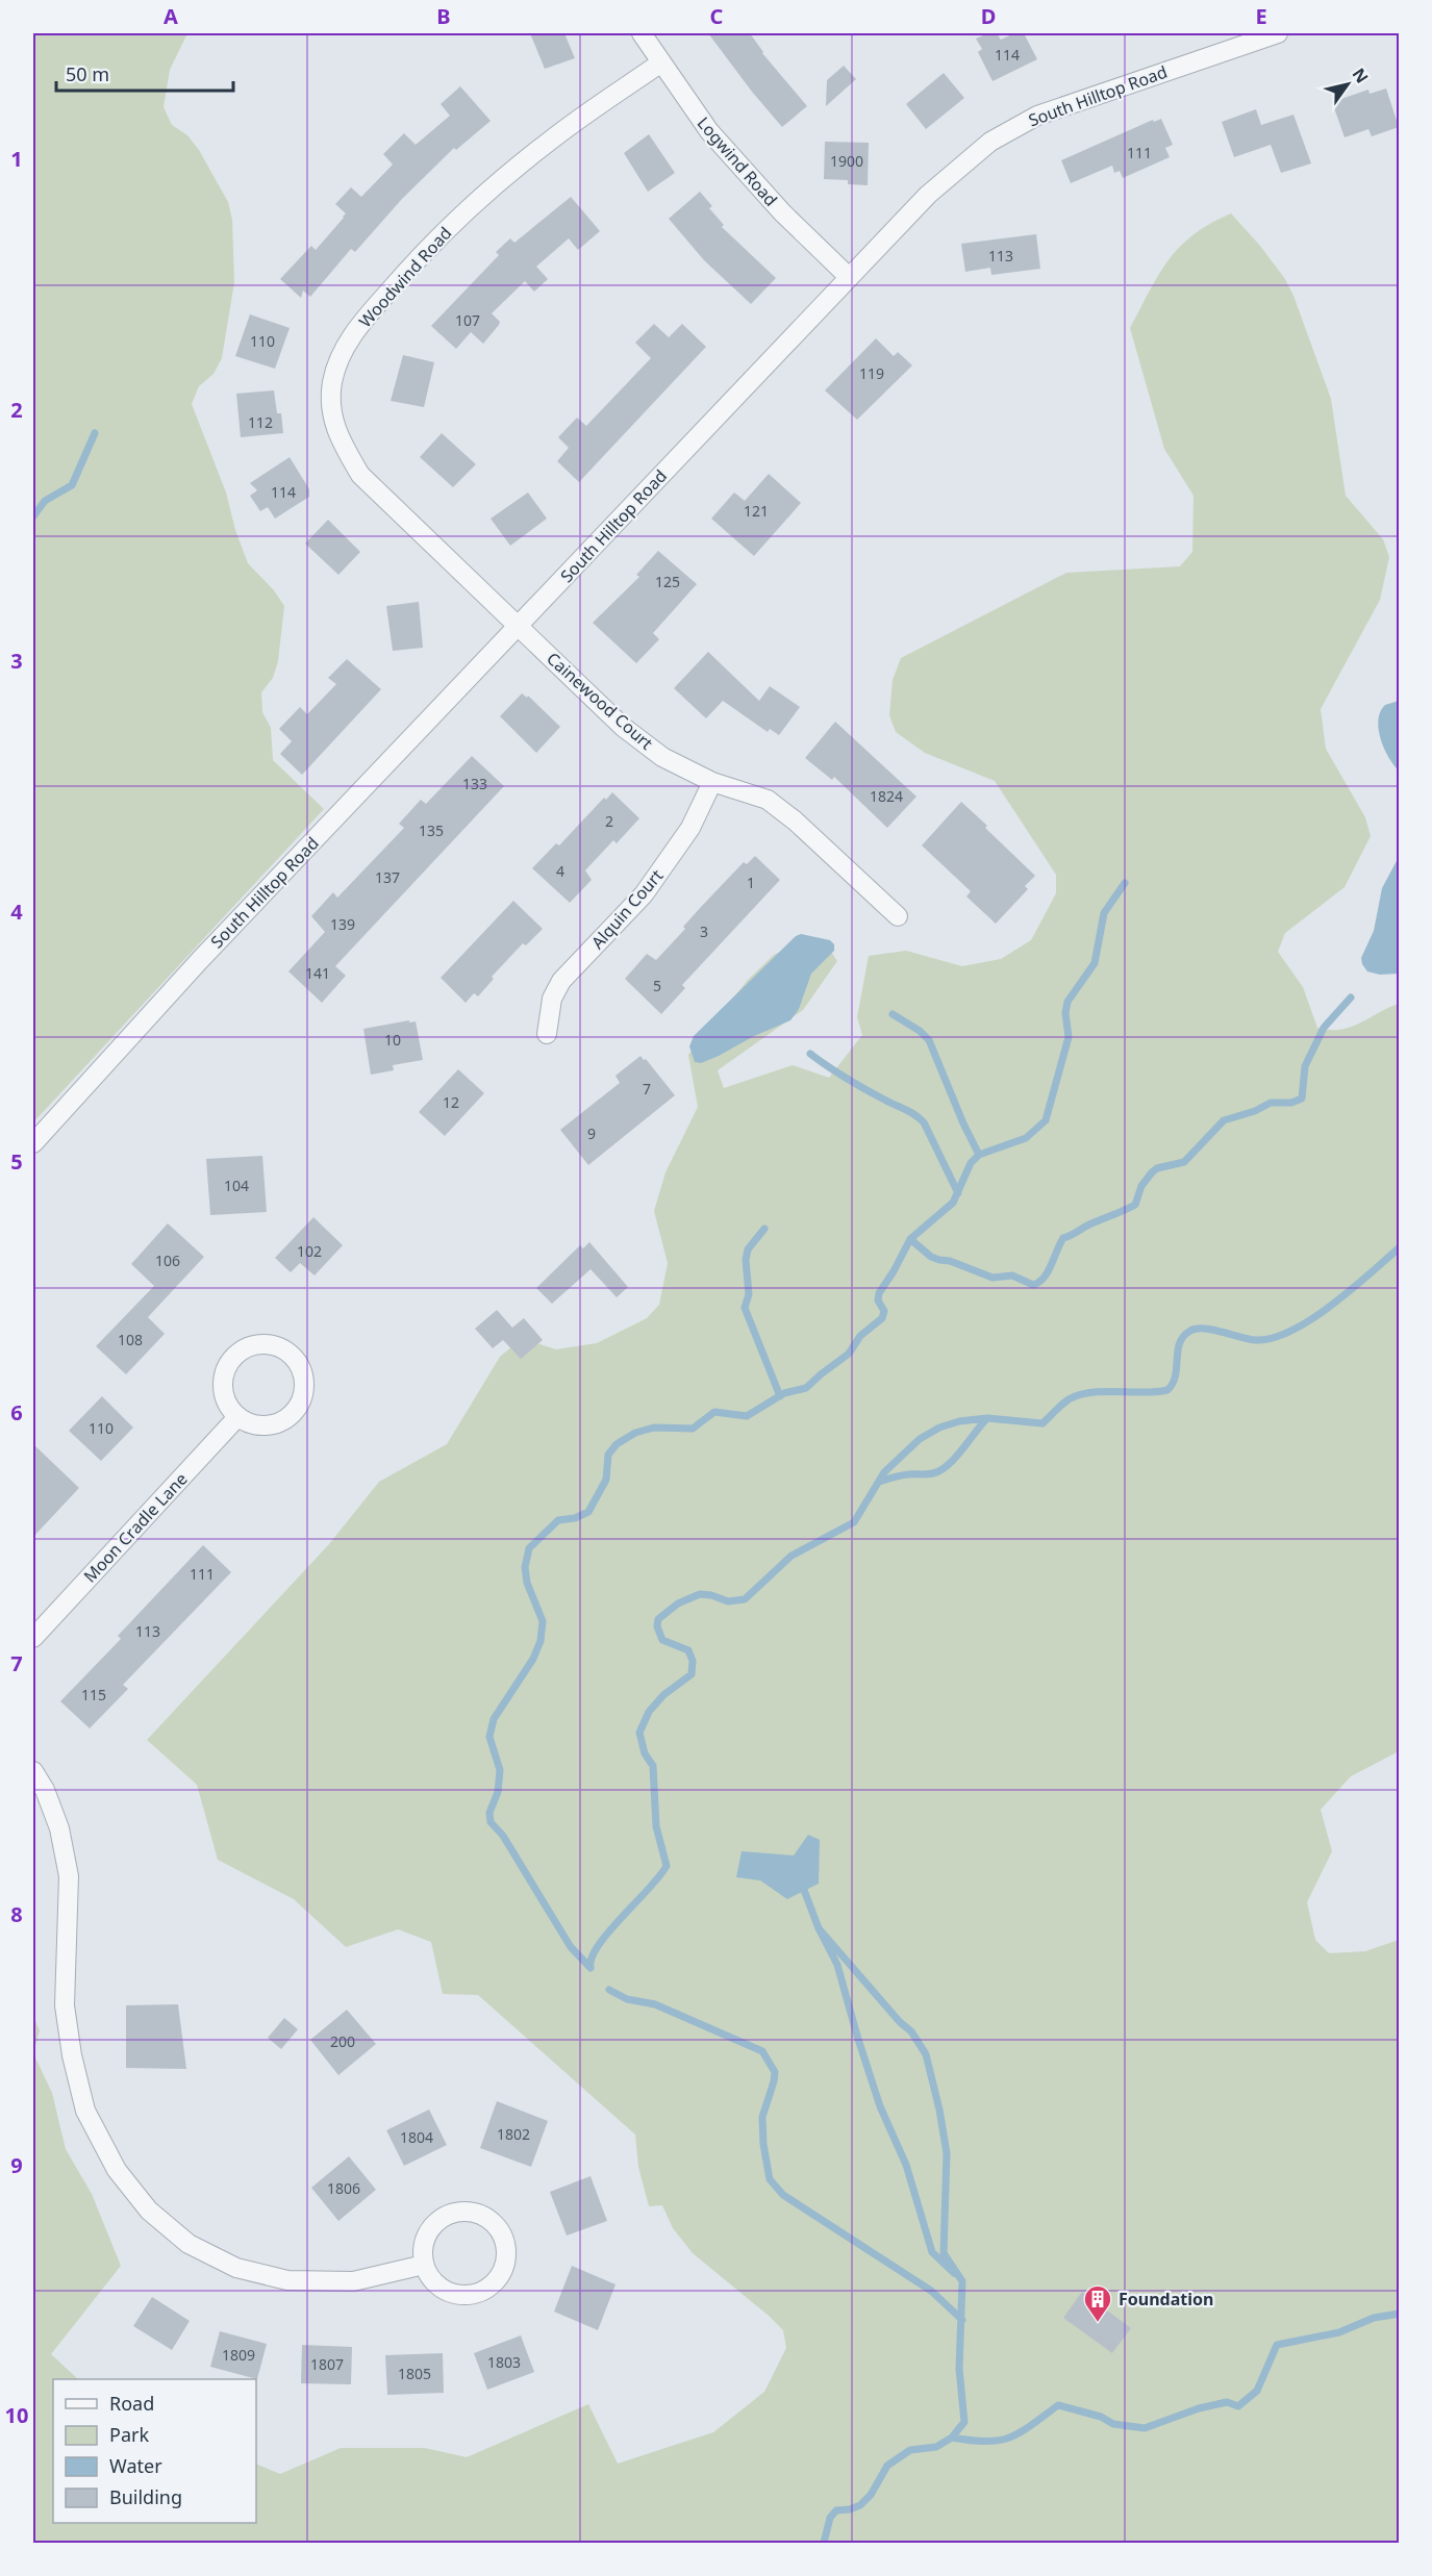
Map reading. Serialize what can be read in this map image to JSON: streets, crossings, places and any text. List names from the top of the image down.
{
  "streets": {
    "street": [
      "South Hilltop Road",
      "Logwind Road",
      "Woodwind Road",
      "Cainewood Court",
      "Alquin Court",
      "Moon Cradle Lane"
    ]
  },
  "crossings": [
    ["South Hilltop Road", "Logwind Road"],
    ["South Hilltop Road", "Woodwind Road"],
    ["South Hilltop Road", "Cainewood Court"],
    ["Logwind Road", "Woodwind Road"],
    ["Woodwind Road", "Cainewood Court"],
    ["Cainewood Court", "Alquin Court"]
  ],
  "places": {
    "building": ["Foundation"]
  },
  "house_numbers": [
    "114",
    "111",
    "1900",
    "113",
    "107",
    "110",
    "119",
    "112",
    "114",
    "121",
    "125",
    "133",
    "1824",
    "2",
    "135",
    "4",
    "137",
    "1",
    "139",
    "3",
    "141",
    "5",
    "10",
    "7",
    "12",
    "9",
    "104",
    "102",
    "106",
    "108",
    "110",
    "111",
    "113",
    "115",
    "200",
    "1802",
    "1804",
    "1806",
    "1809",
    "1803",
    "1807",
    "1805"
  ],
  "legend": [
    "Road",
    "Park",
    "Water",
    "Building"
  ],
  "scale_bar": "50 m",
  "north": "top right",
  "grid": {
    "columns": [
      "A",
      "B",
      "C",
      "D",
      "E"
    ],
    "rows": [
      "1",
      "2",
      "3",
      "4",
      "5",
      "6",
      "7",
      "8",
      "9",
      "10"
    ]
  }
}
